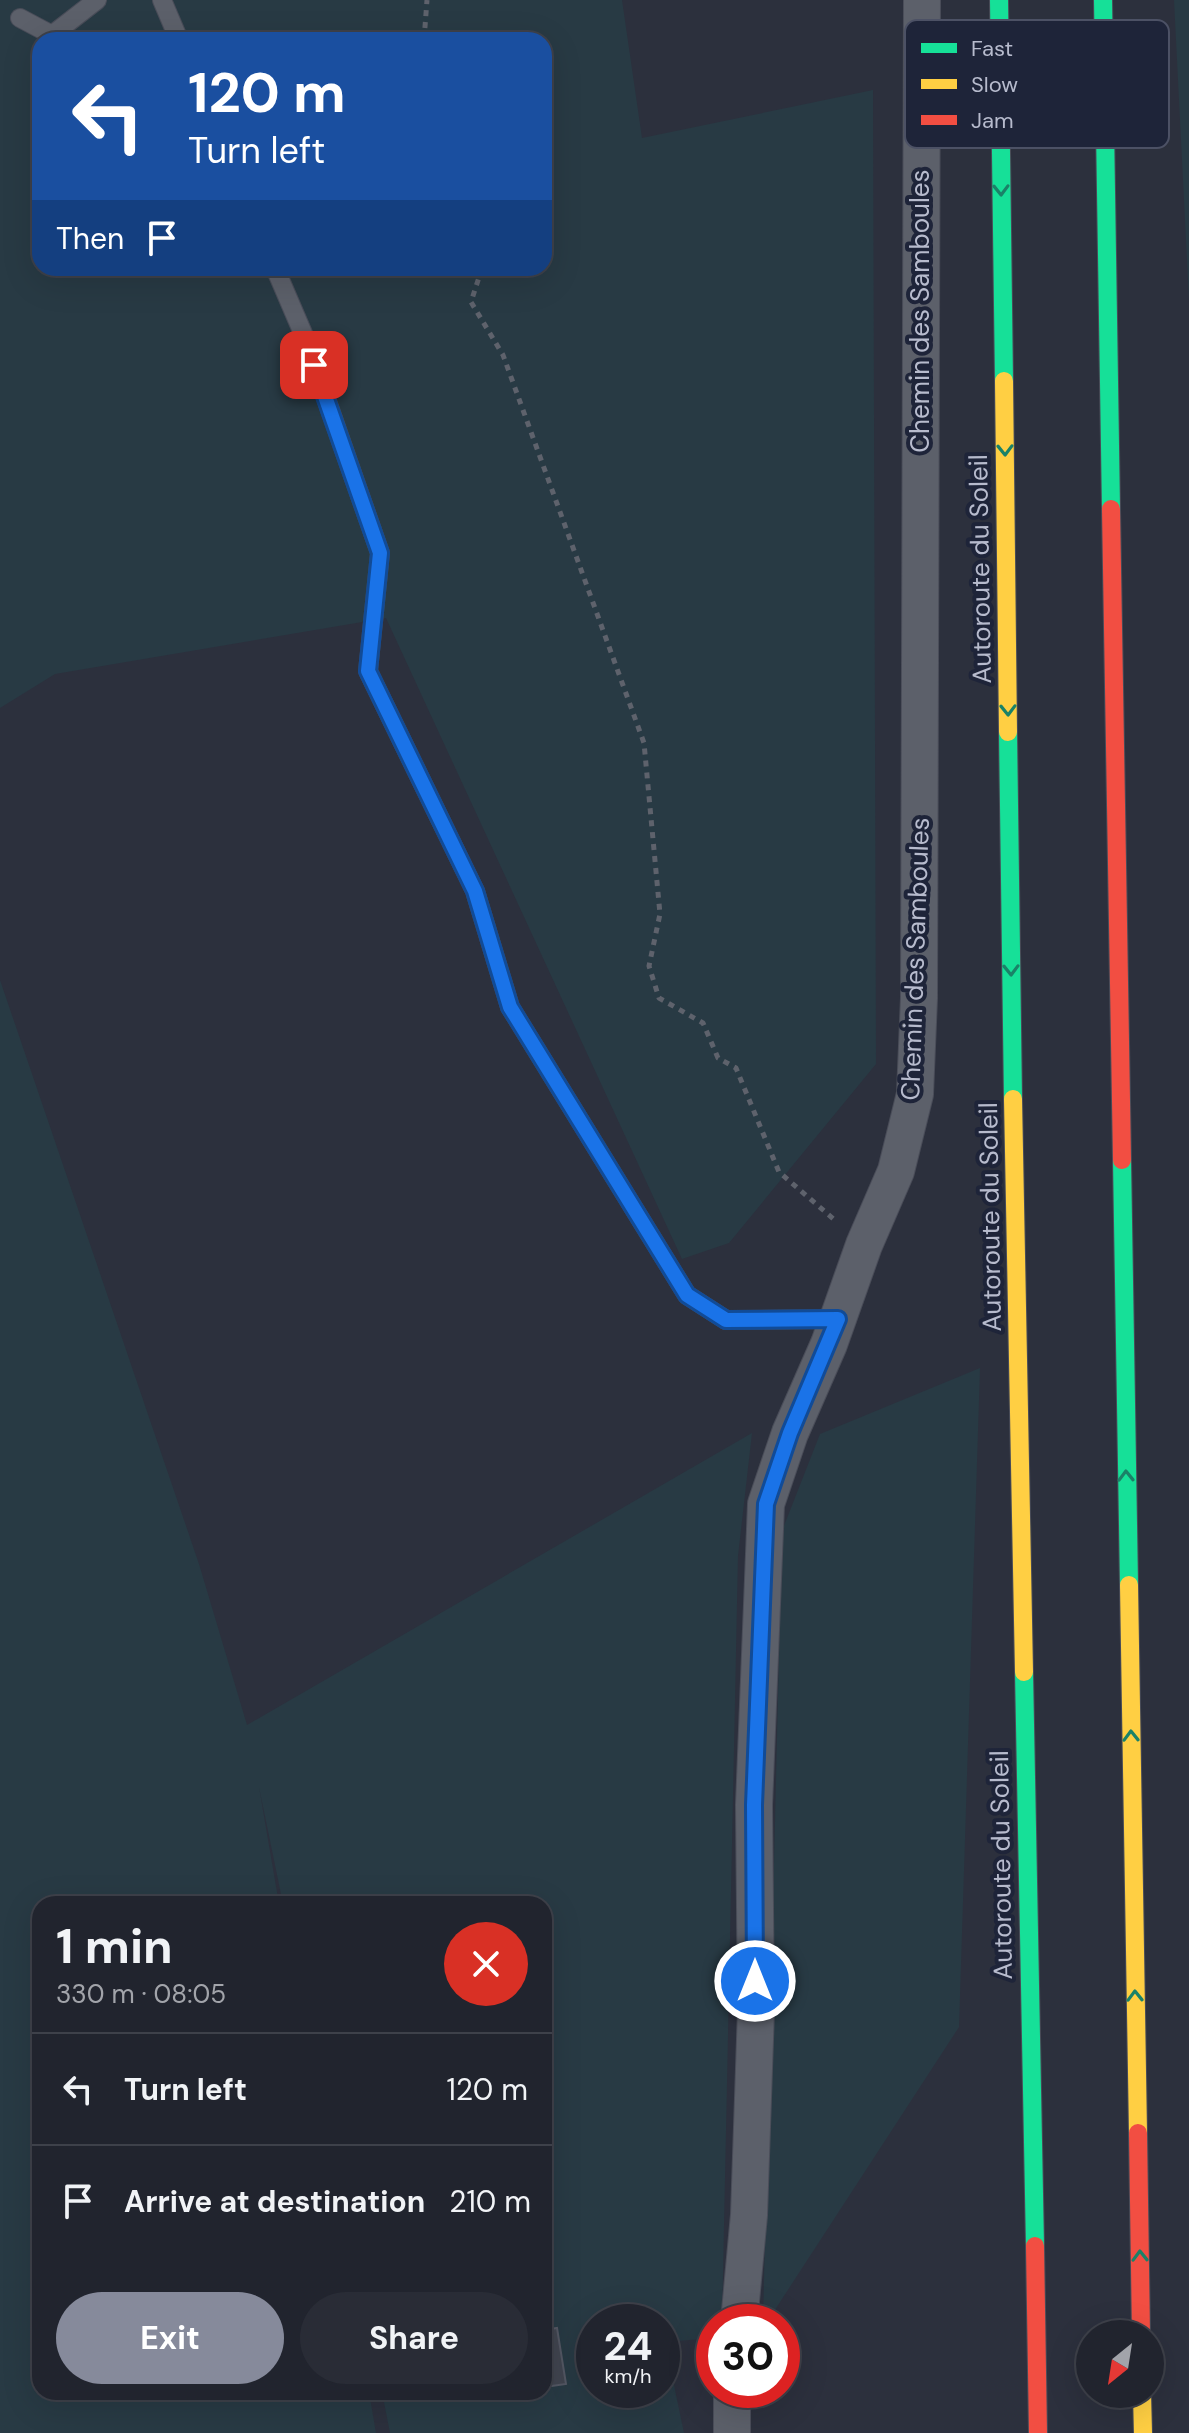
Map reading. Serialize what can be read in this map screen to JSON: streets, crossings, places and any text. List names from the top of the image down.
{
  "streets": {
    "highway": ["Autoroute du Soleil"],
    "street": ["Chemin des Samboules"]
  },
  "legend": ["Fast", "Slow", "Jam"],
  "north": "bottom left",
  "page": {
    "turn": ["120 m", "Turn left"],
    "then": "Then",
    "heading": ["1 min", "330 m · 08:05"],
    "list": [
      {
        "name": "Turn left",
        "value": "120 m"
      },
      {
        "name": "Arrive at destination",
        "value": "210 m"
      }
    ],
    "buttons": ["Exit", "Share"],
    "speed": "24 km/h",
    "limit": "30"
  }
}
